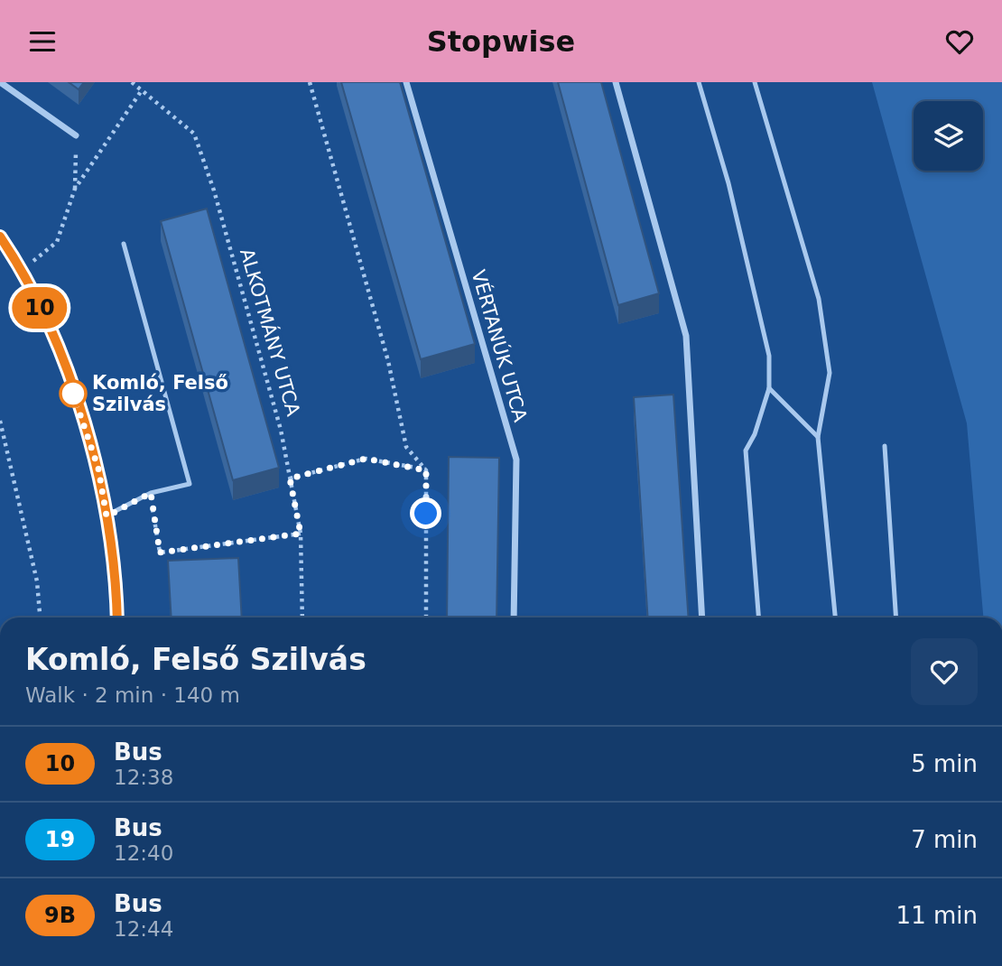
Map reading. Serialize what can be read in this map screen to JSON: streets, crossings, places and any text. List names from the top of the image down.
{
  "streets": {
    "street": ["VÉRTANÚK UTCA"],
    "path": ["ALKOTMÁNY UTCA"]
  },
  "places": ["Komló, Felső Szilvás"],
  "lines": ["bus line 10"],
  "page": {
    "header": "Stopwise",
    "on_map": "10",
    "heading": ["Komló, Felső Szilvás", "Walk · 2 min · 140 m"],
    "list": [
      {
        "mark": "10",
        "name": "Bus",
        "note": "12:38",
        "value": "5 min"
      },
      {
        "mark": "19",
        "name": "Bus",
        "note": "12:40",
        "value": "7 min"
      },
      {
        "mark": "9B",
        "name": "Bus",
        "note": "12:44",
        "value": "11 min"
      }
    ]
  }
}
